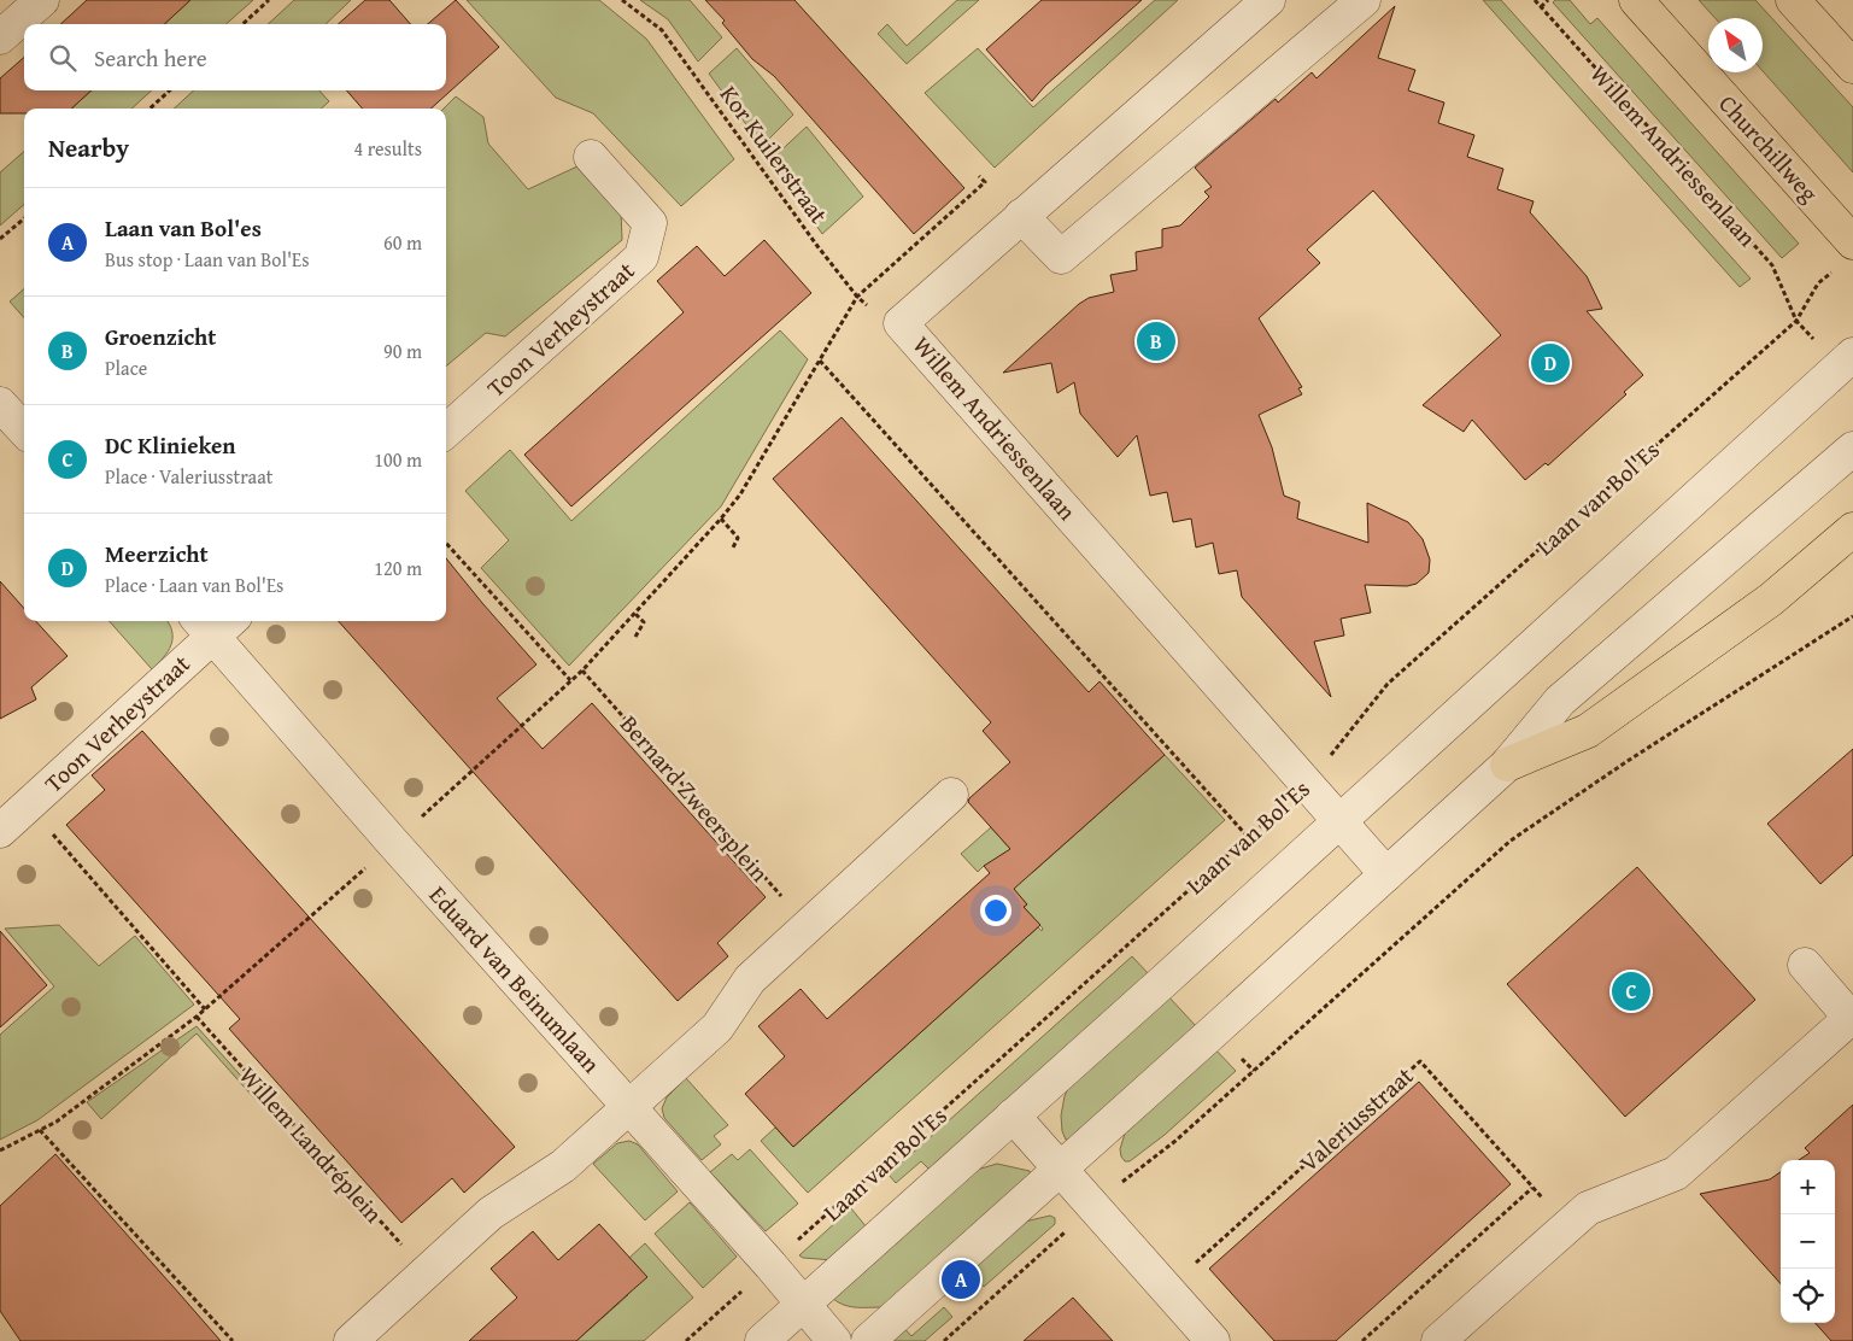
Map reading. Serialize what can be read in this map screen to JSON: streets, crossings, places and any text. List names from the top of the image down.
{
  "streets": {
    "main road": ["Churchillweg"],
    "street": [
      "Willem Andriessenlaan",
      "Toon Verheystraat",
      "Laan van Bol'Es",
      "Eduard van Beinumlaan"
    ],
    "path": [
      "Kor Kuilerstraat",
      "Bernard Zweersplein",
      "Valeriusstraat",
      "Willem Landréplein"
    ]
  },
  "crossings": [
    ["Churchillweg", "Laan van Bol'Es"],
    ["Kor Kuilerstraat", "Willem Andriessenlaan"],
    ["Willem Andriessenlaan", "Laan van Bol'Es"],
    ["Toon Verheystraat", "Eduard van Beinumlaan"],
    ["Laan van Bol'Es", "Eduard van Beinumlaan"]
  ],
  "north": "top left",
  "page": {
    "search": "Search here",
    "heading": ["Nearby", "4 results"],
    "list": [
      {
        "mark": "A",
        "name": "Laan van Bol'es",
        "note": "Bus stop · Laan van Bol'Es",
        "value": "60 m"
      },
      {
        "mark": "B",
        "name": "Groenzicht",
        "note": "Place",
        "value": "90 m"
      },
      {
        "mark": "C",
        "name": "DC Klinieken",
        "note": "Place · Valeriusstraat",
        "value": "100 m"
      },
      {
        "mark": "D",
        "name": "Meerzicht",
        "note": "Place · Laan van Bol'Es",
        "value": "120 m"
      }
    ],
    "pins": [
      "B",
      "D",
      "C",
      "A"
    ],
    "map_buttons": ["+", "−"]
  }
}
